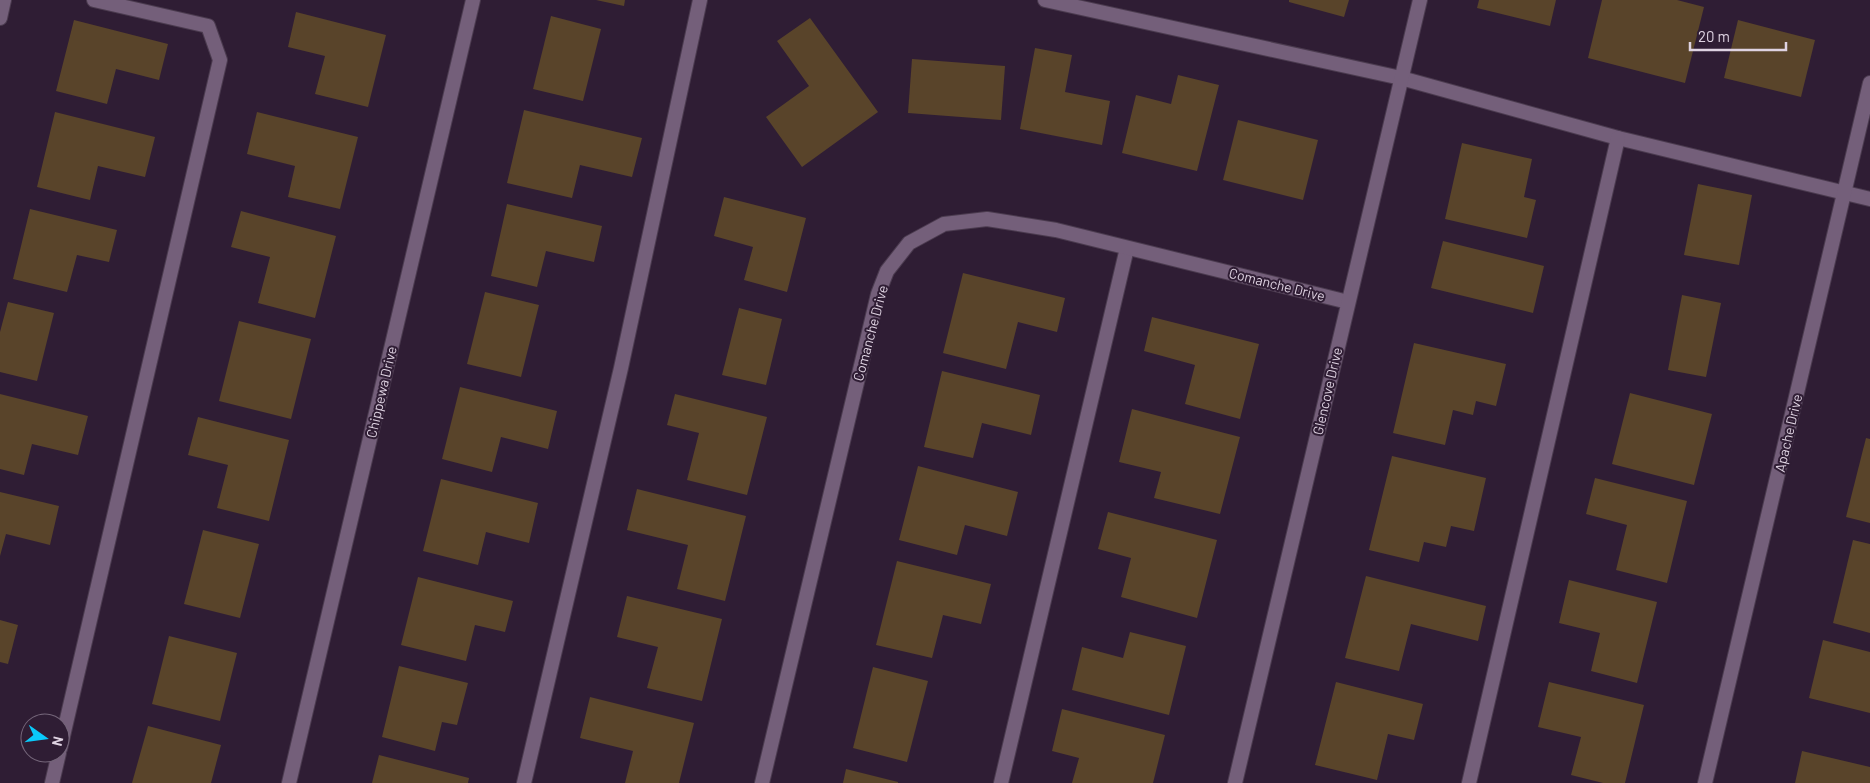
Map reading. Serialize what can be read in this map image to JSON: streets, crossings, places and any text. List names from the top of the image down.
{
  "streets": {
    "street": [
      "Comanche Drive",
      "Glencove Drive",
      "Chippewa Drive",
      "Apache Drive"
    ]
  },
  "crossings": [
    ["Comanche Drive", "Glencove Drive"]
  ],
  "scale_bar": "20 m",
  "north": "right"
}
